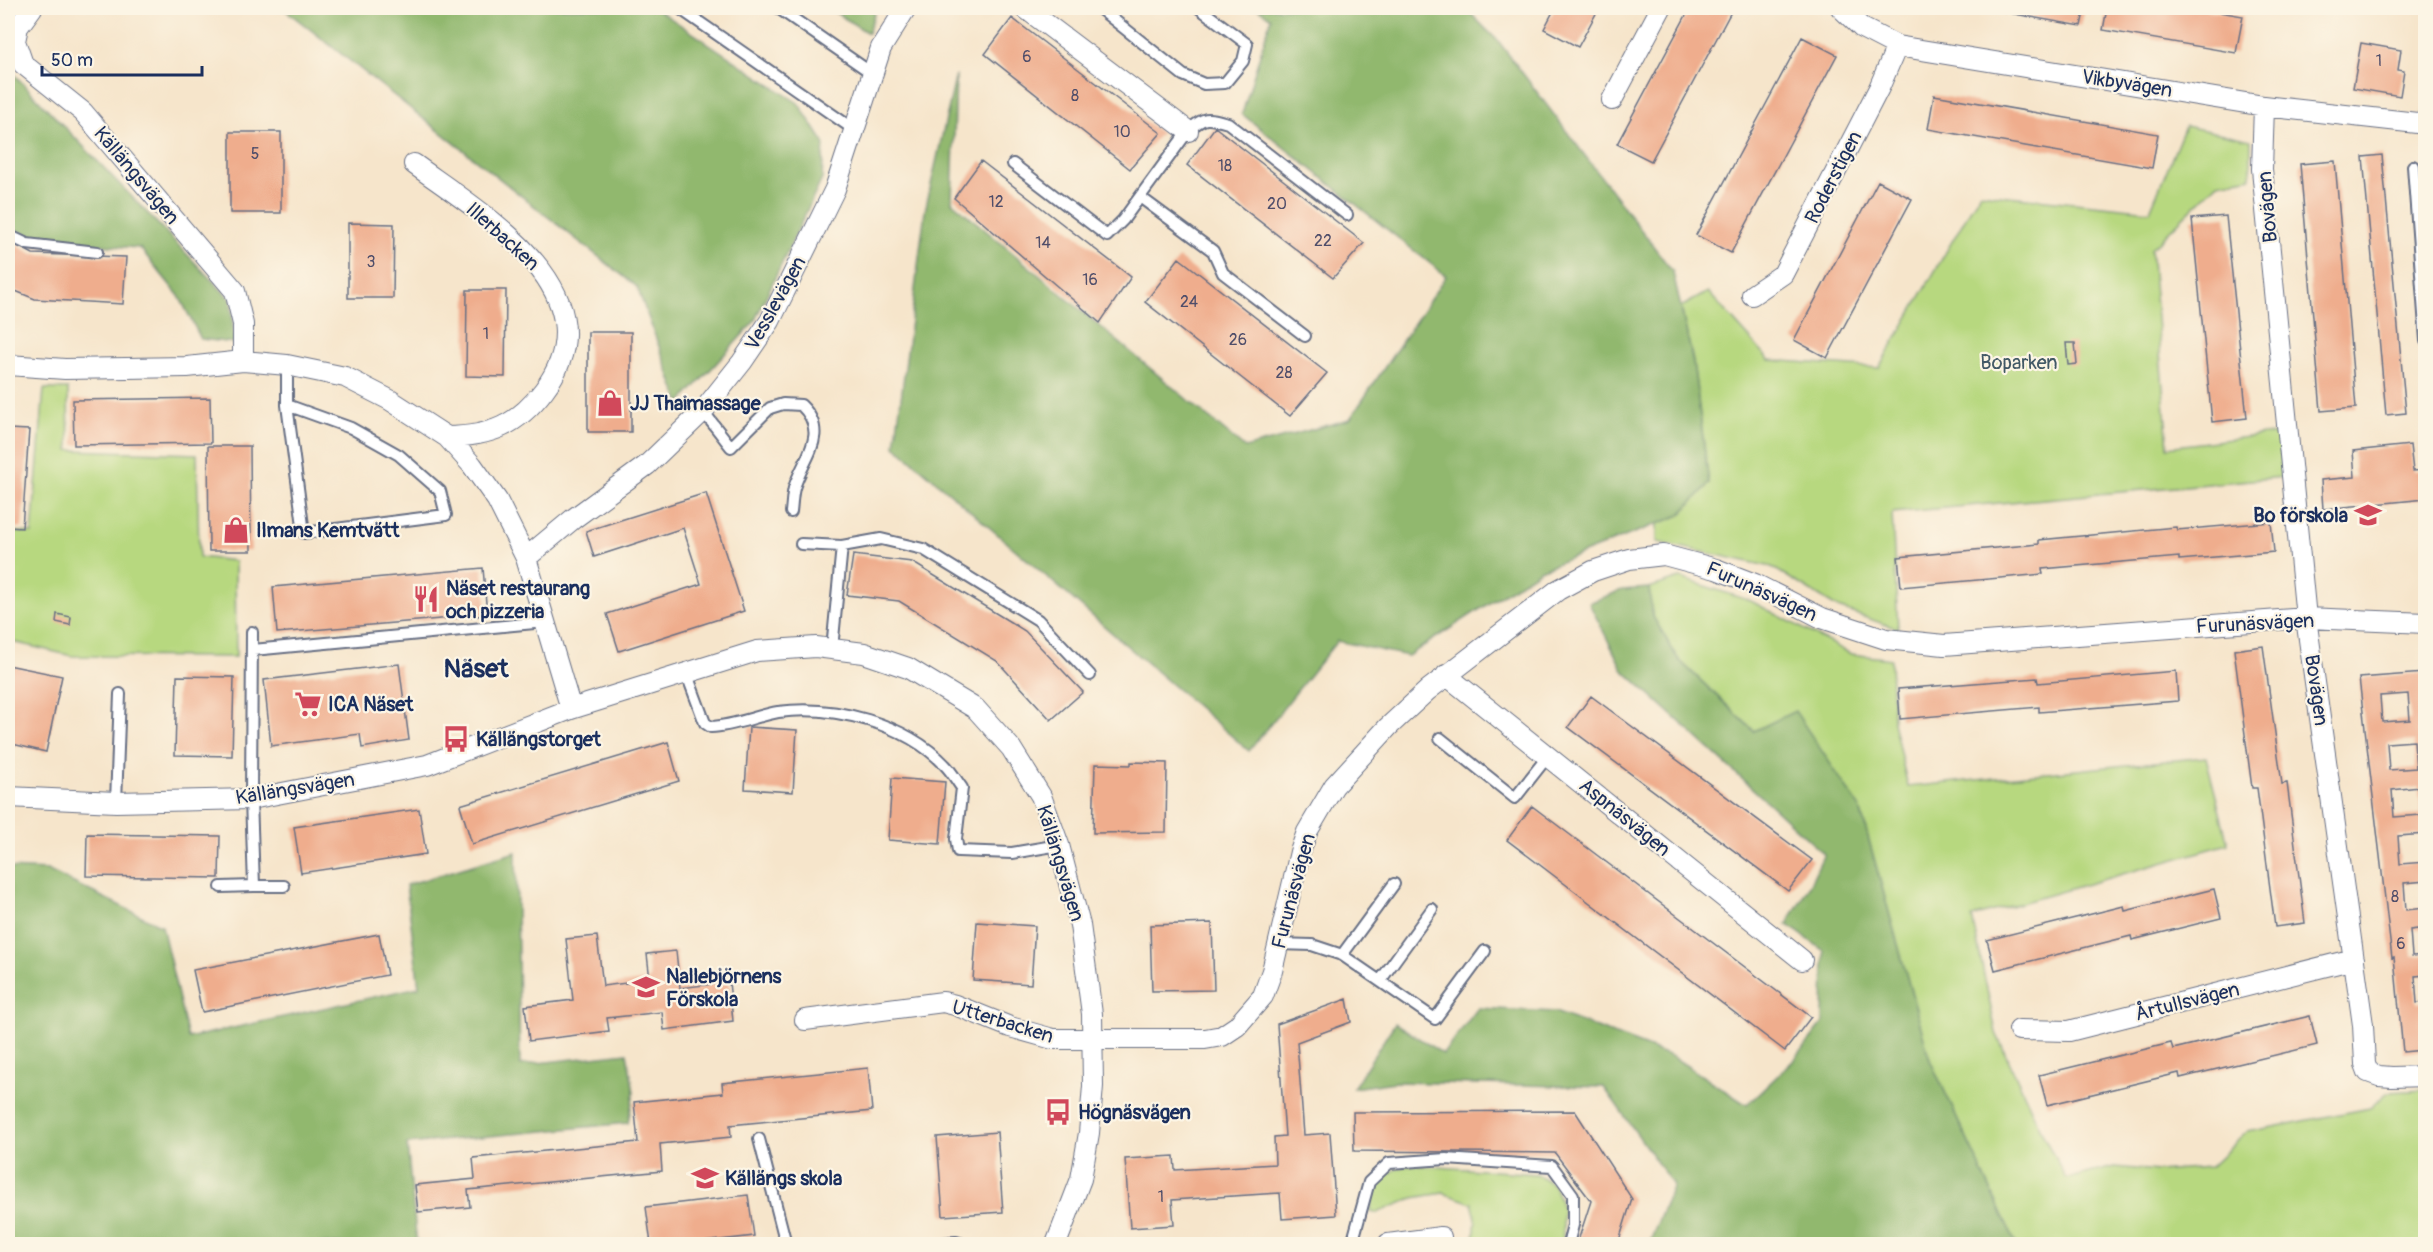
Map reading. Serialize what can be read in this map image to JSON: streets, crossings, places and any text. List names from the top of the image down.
{
  "streets": {
    "street": [
      "Vikbyvägen",
      "Källängsvägen",
      "Roderstigen",
      "Bovägen",
      "Illerbacken",
      "Vesslevägen",
      "Furunäsvägen",
      "Aspnäsvägen",
      "Årtullsvägen",
      "Utterbacken"
    ]
  },
  "crossings": [
    ["Vikbyvägen", "Roderstigen"],
    ["Vikbyvägen", "Bovägen"],
    ["Källängsvägen", "Furunäsvägen"],
    ["Källängsvägen", "Utterbacken"],
    ["Bovägen", "Furunäsvägen"],
    ["Bovägen", "Årtullsvägen"],
    ["Furunäsvägen", "Aspnäsvägen"],
    ["Furunäsvägen", "Utterbacken"]
  ],
  "districts": ["Näset"],
  "parks": ["Boparken"],
  "places": {
    "shop": ["JJ Thaimassage", "Ilmans Kemtvätt"],
    "school or university": ["Bo förskola", "Nallebjörnens Förskola", "Källängs skola"],
    "restaurant": ["Näset restaurang och pizzeria"],
    "supermarket": ["ICA Näset"],
    "bus stop": ["Källängstorget", "Högnäsvägen"]
  },
  "house_numbers": [
    "6",
    "1",
    "8",
    "10",
    "5",
    "18",
    "12",
    "20",
    "22",
    "14",
    "3",
    "16",
    "24",
    "1",
    "26",
    "28",
    "8",
    "6",
    "1"
  ],
  "scale_bar": "50 m"
}
